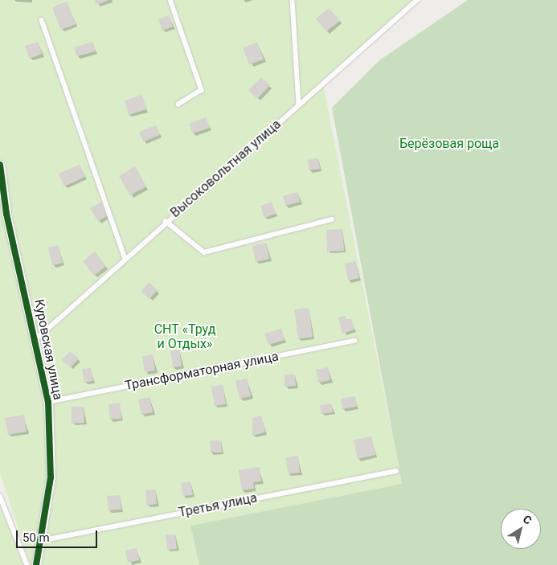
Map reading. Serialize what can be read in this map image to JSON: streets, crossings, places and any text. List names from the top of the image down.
{
  "streets": {
    "street": ["Куровская улица"],
    "lane": ["Высоковольтная улица", "Трансформаторная улица", "Третья улица"]
  },
  "crossings": [
    ["Высоковольтная улица", "Куровская улица"],
    ["Куровская улица", "Трансформаторная улица"],
    ["Куровская улица", "Третья улица"]
  ],
  "parks": ["Берёзовая роща", "СНТ «Труд и Отдых»"],
  "scale_bar": "50 m",
  "north": "top right"
}
